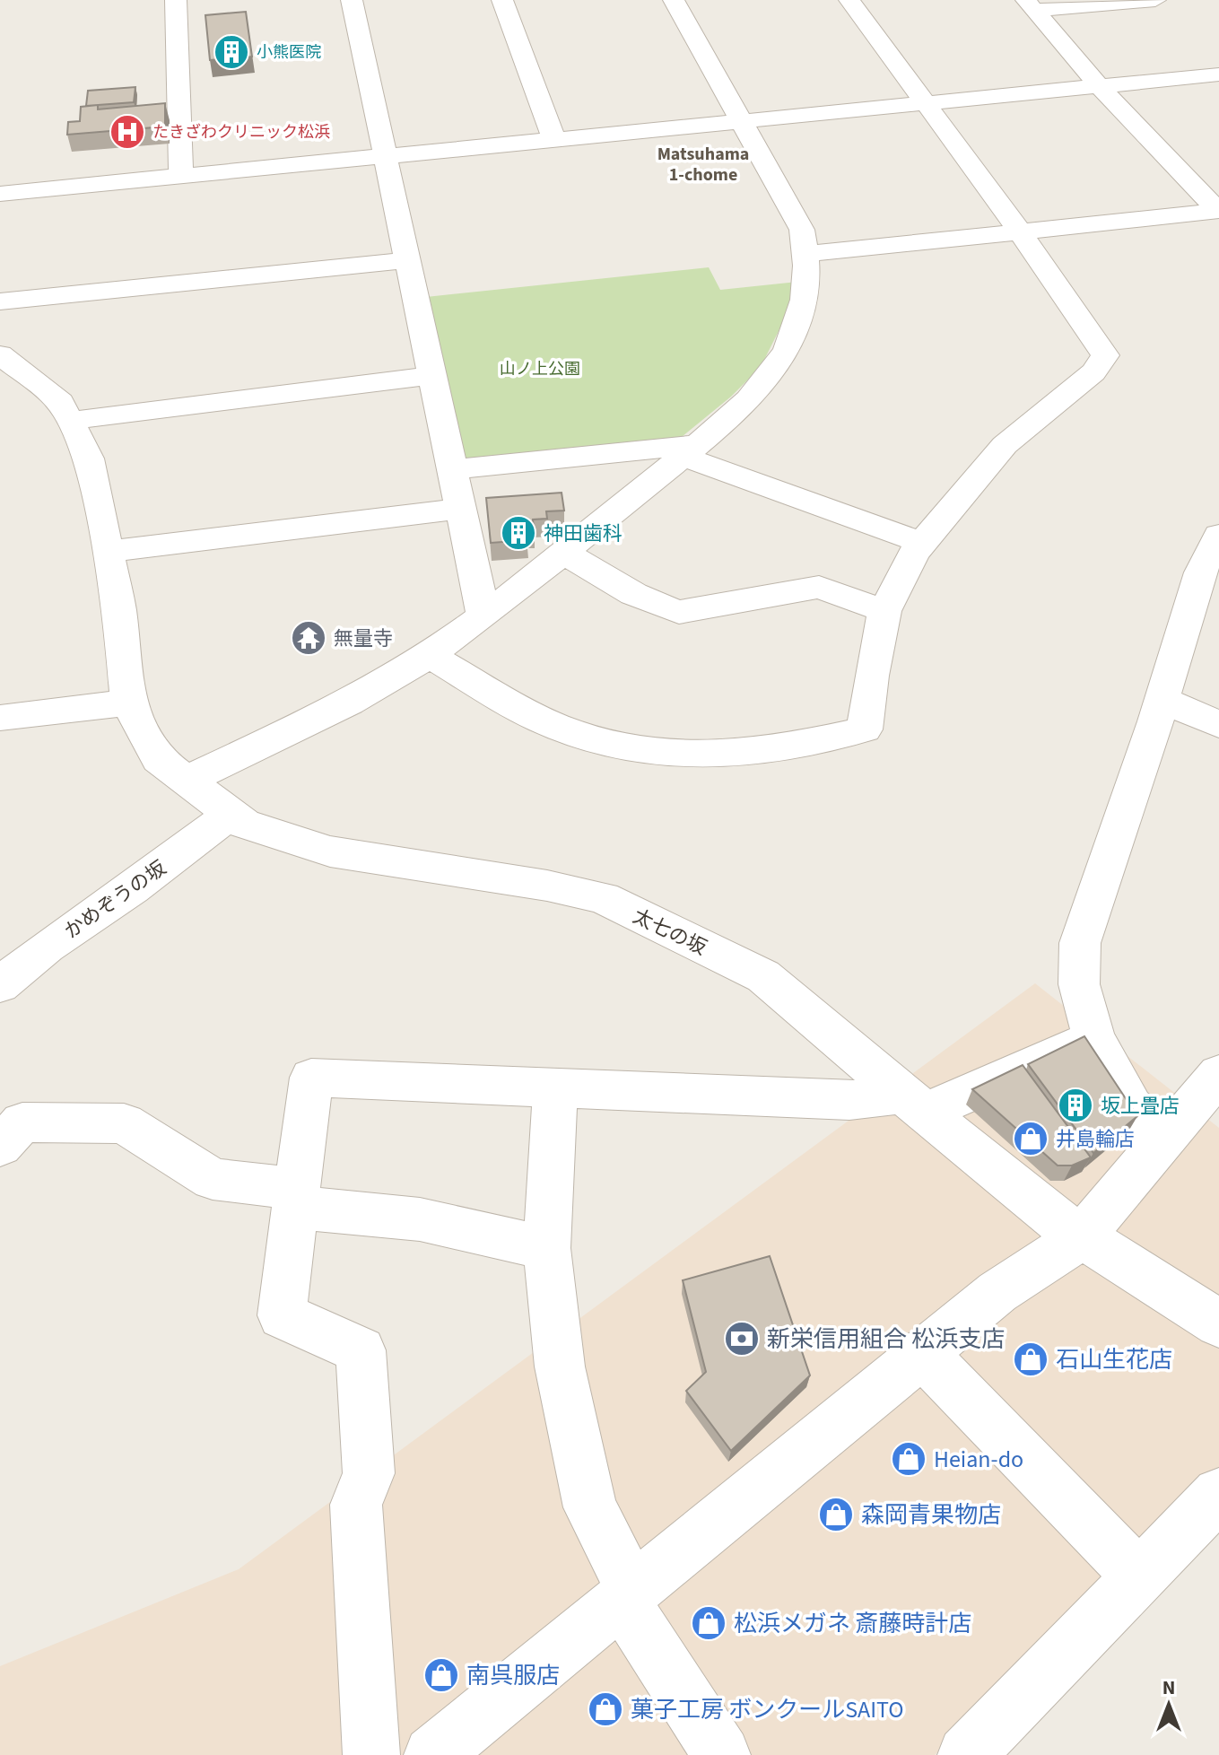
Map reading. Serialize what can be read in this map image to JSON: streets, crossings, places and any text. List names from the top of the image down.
{
  "streets": {
    "street": ["かめぞうの坂", "太七の坂"]
  },
  "crossings": [
    ["かめぞうの坂", "太七の坂"]
  ],
  "districts": ["Matsuhama 1-chome"],
  "parks": ["山ノ上公園"],
  "places": {
    "building": ["小熊医院", "神田歯科", "坂上畳店"],
    "hospital": ["たきざわクリニック松浜"],
    "temple": ["無量寺"],
    "shop": [
      "井島輪店",
      "石山生花店",
      "Heian-do",
      "森岡青果物店",
      "松浜メガネ 斎藤時計店",
      "南呉服店",
      "菓子工房 ボンクールSAITO"
    ],
    "bank": ["新栄信用組合 松浜支店"]
  },
  "north": "top"
}
